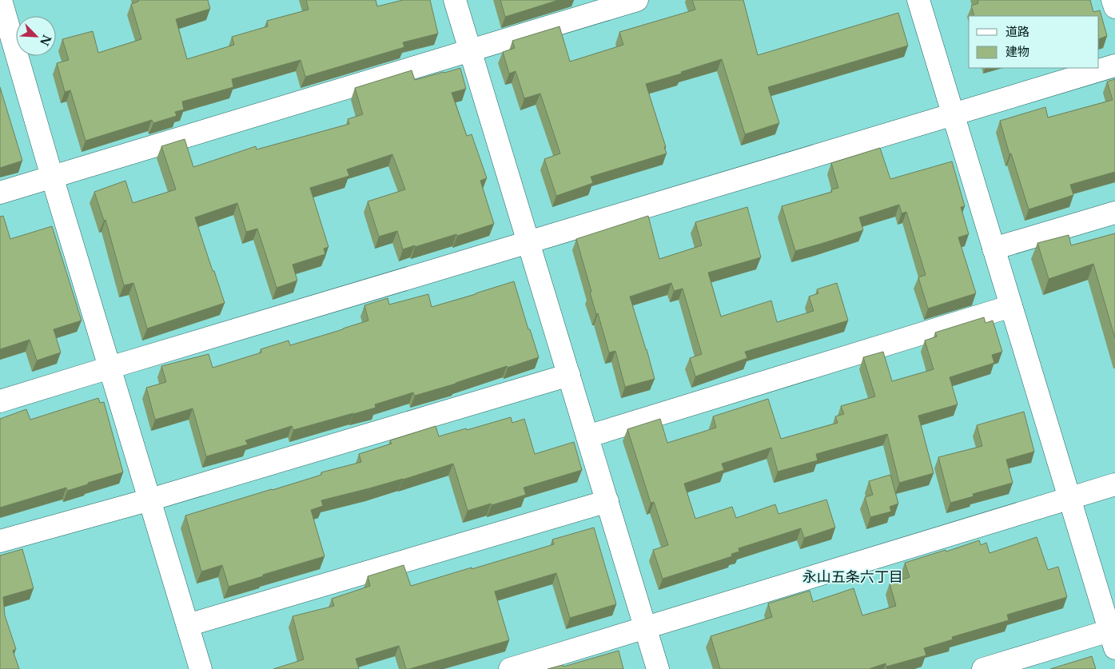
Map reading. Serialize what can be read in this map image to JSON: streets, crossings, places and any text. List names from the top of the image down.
{
  "districts": ["永山五条六丁目"],
  "legend": ["道路", "建物"],
  "north": "bottom right"
}
